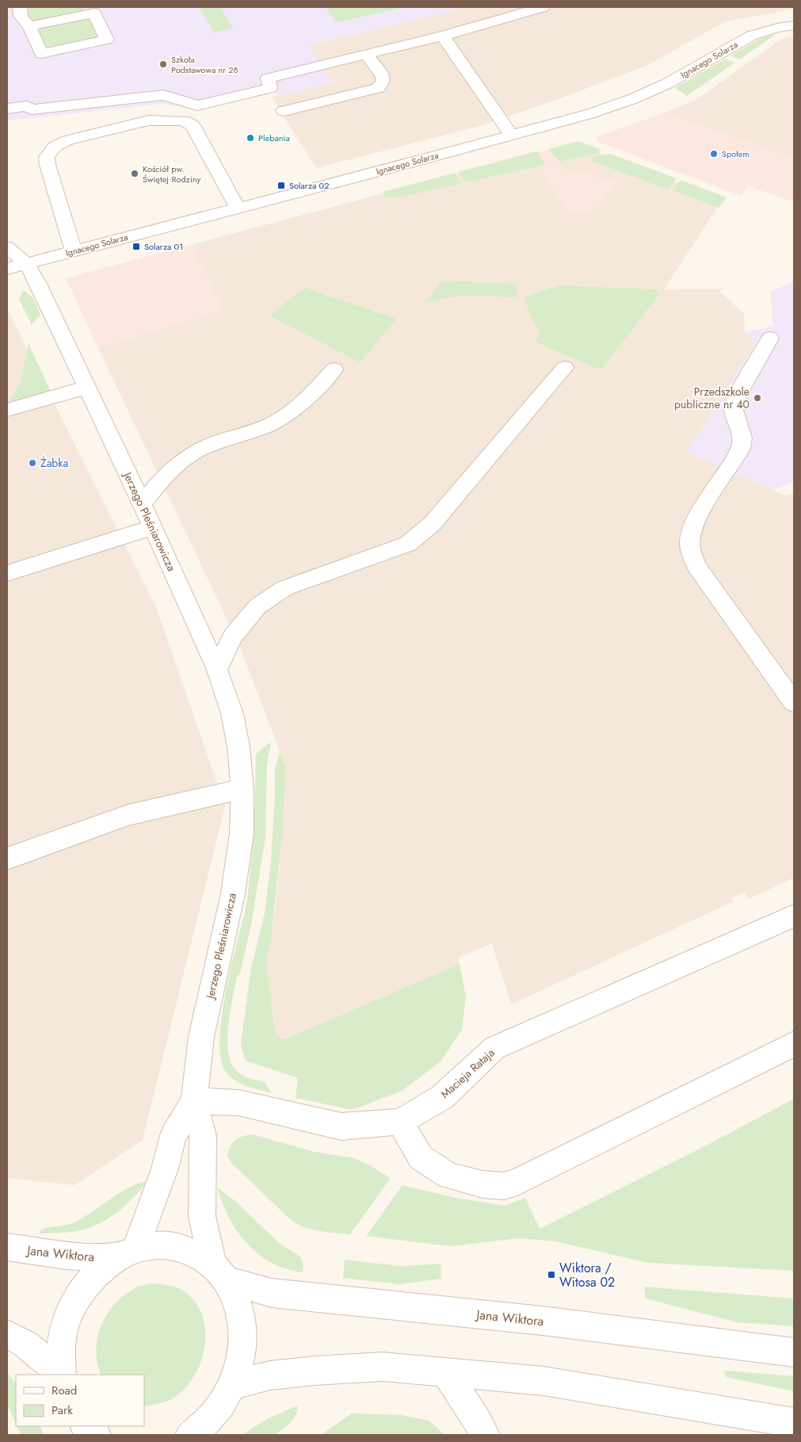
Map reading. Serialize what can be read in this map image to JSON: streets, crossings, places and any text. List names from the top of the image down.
{
  "streets": {
    "street": [
      "Ignacego Solarza",
      "Jerzego Pleśniarowicza",
      "Macieja Rataja",
      "Jana Wiktora"
    ]
  },
  "crossings": [
    ["Ignacego Solarza", "Jerzego Pleśniarowicza"],
    ["Jerzego Pleśniarowicza", "Macieja Rataja"],
    ["Jerzego Pleśniarowicza", "Jana Wiktora"]
  ],
  "places": {
    "other": [
      "Szkoła Podstawowa nr 28",
      "Plebania",
      "Społem",
      "Kościół pw. Świętej Rodziny",
      "Przedszkole publiczne nr 40",
      "Żabka"
    ],
    "transit": ["Solarza 02", "Solarza 01", "Wiktora / Witosa 02"]
  },
  "legend": ["Road", "Park"]
}
